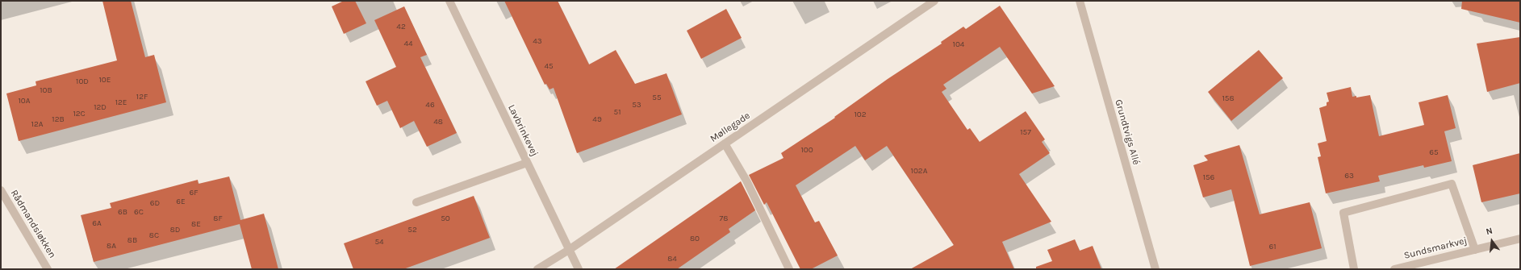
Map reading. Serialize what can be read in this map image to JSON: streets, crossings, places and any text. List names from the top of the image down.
{
  "streets": {
    "street": [
      "Møllegade",
      "Lavbrinkevej",
      "Grundtvigs Allé",
      "Rådmandsløkken",
      "Sundsmarkvej"
    ]
  },
  "crossings": [
    ["Møllegade", "Lavbrinkevej"]
  ],
  "house_numbers": [
    "42",
    "43",
    "44",
    "104",
    "45",
    "10E",
    "10D",
    "10B",
    "12F",
    "55",
    "158",
    "10A",
    "12E",
    "46",
    "53",
    "12D",
    "51",
    "12C",
    "102",
    "12B",
    "49",
    "48",
    "12A",
    "157",
    "100",
    "65",
    "102A",
    "63",
    "156",
    "6F",
    "6E",
    "6D",
    "6B",
    "6C",
    "8F",
    "50",
    "78",
    "6A",
    "8E",
    "8D",
    "52",
    "8C",
    "80",
    "8B",
    "54",
    "8A",
    "61",
    "84"
  ],
  "north": "top"
}
